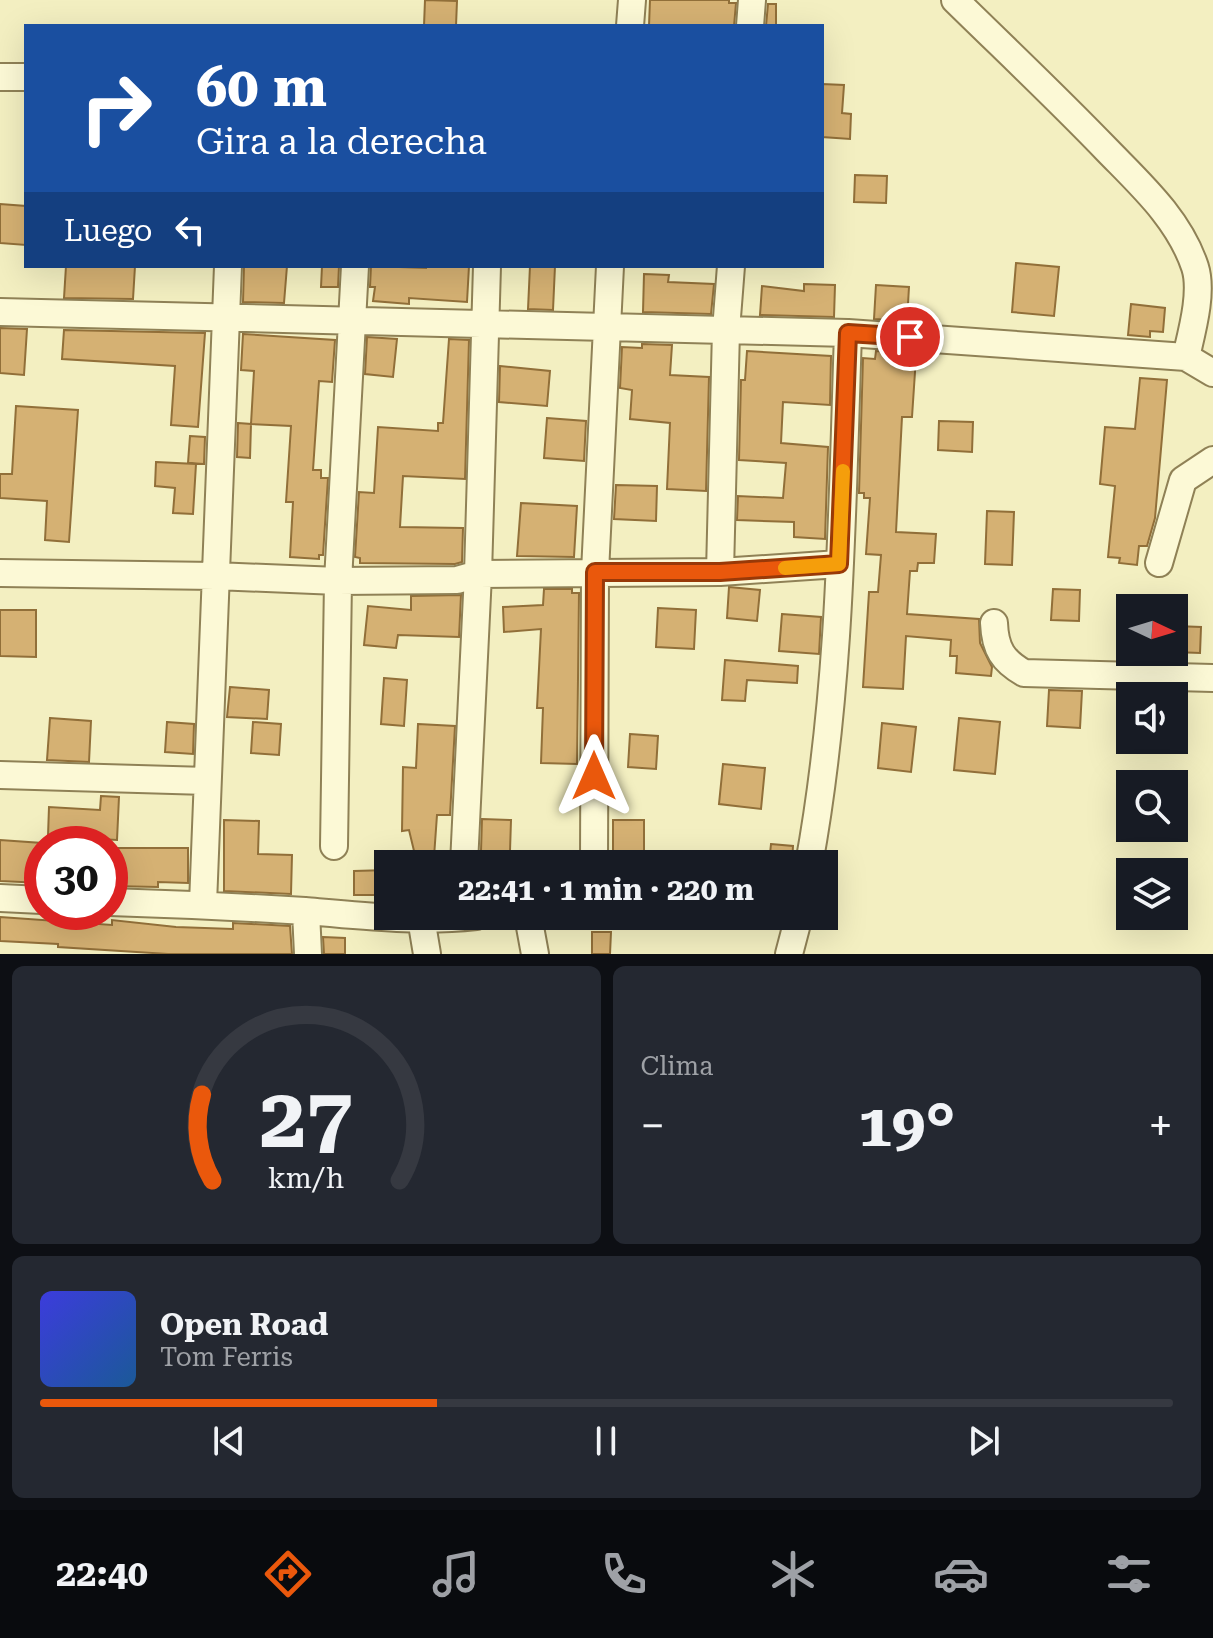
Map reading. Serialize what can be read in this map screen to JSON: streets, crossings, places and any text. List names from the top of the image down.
{
  "north": "right",
  "page": {
    "turn": ["60 m", "Gira a la derecha"],
    "then": "Luego",
    "limit": "30",
    "trip": "22:41 · 1 min · 220 m",
    "tile": "Clima",
    "heat": ["−", "19°", "+"],
    "song": ["Open Road", "Tom Ferris"],
    "tabs": "22:40",
    "gauge": ["27", "km/h"]
  }
}
